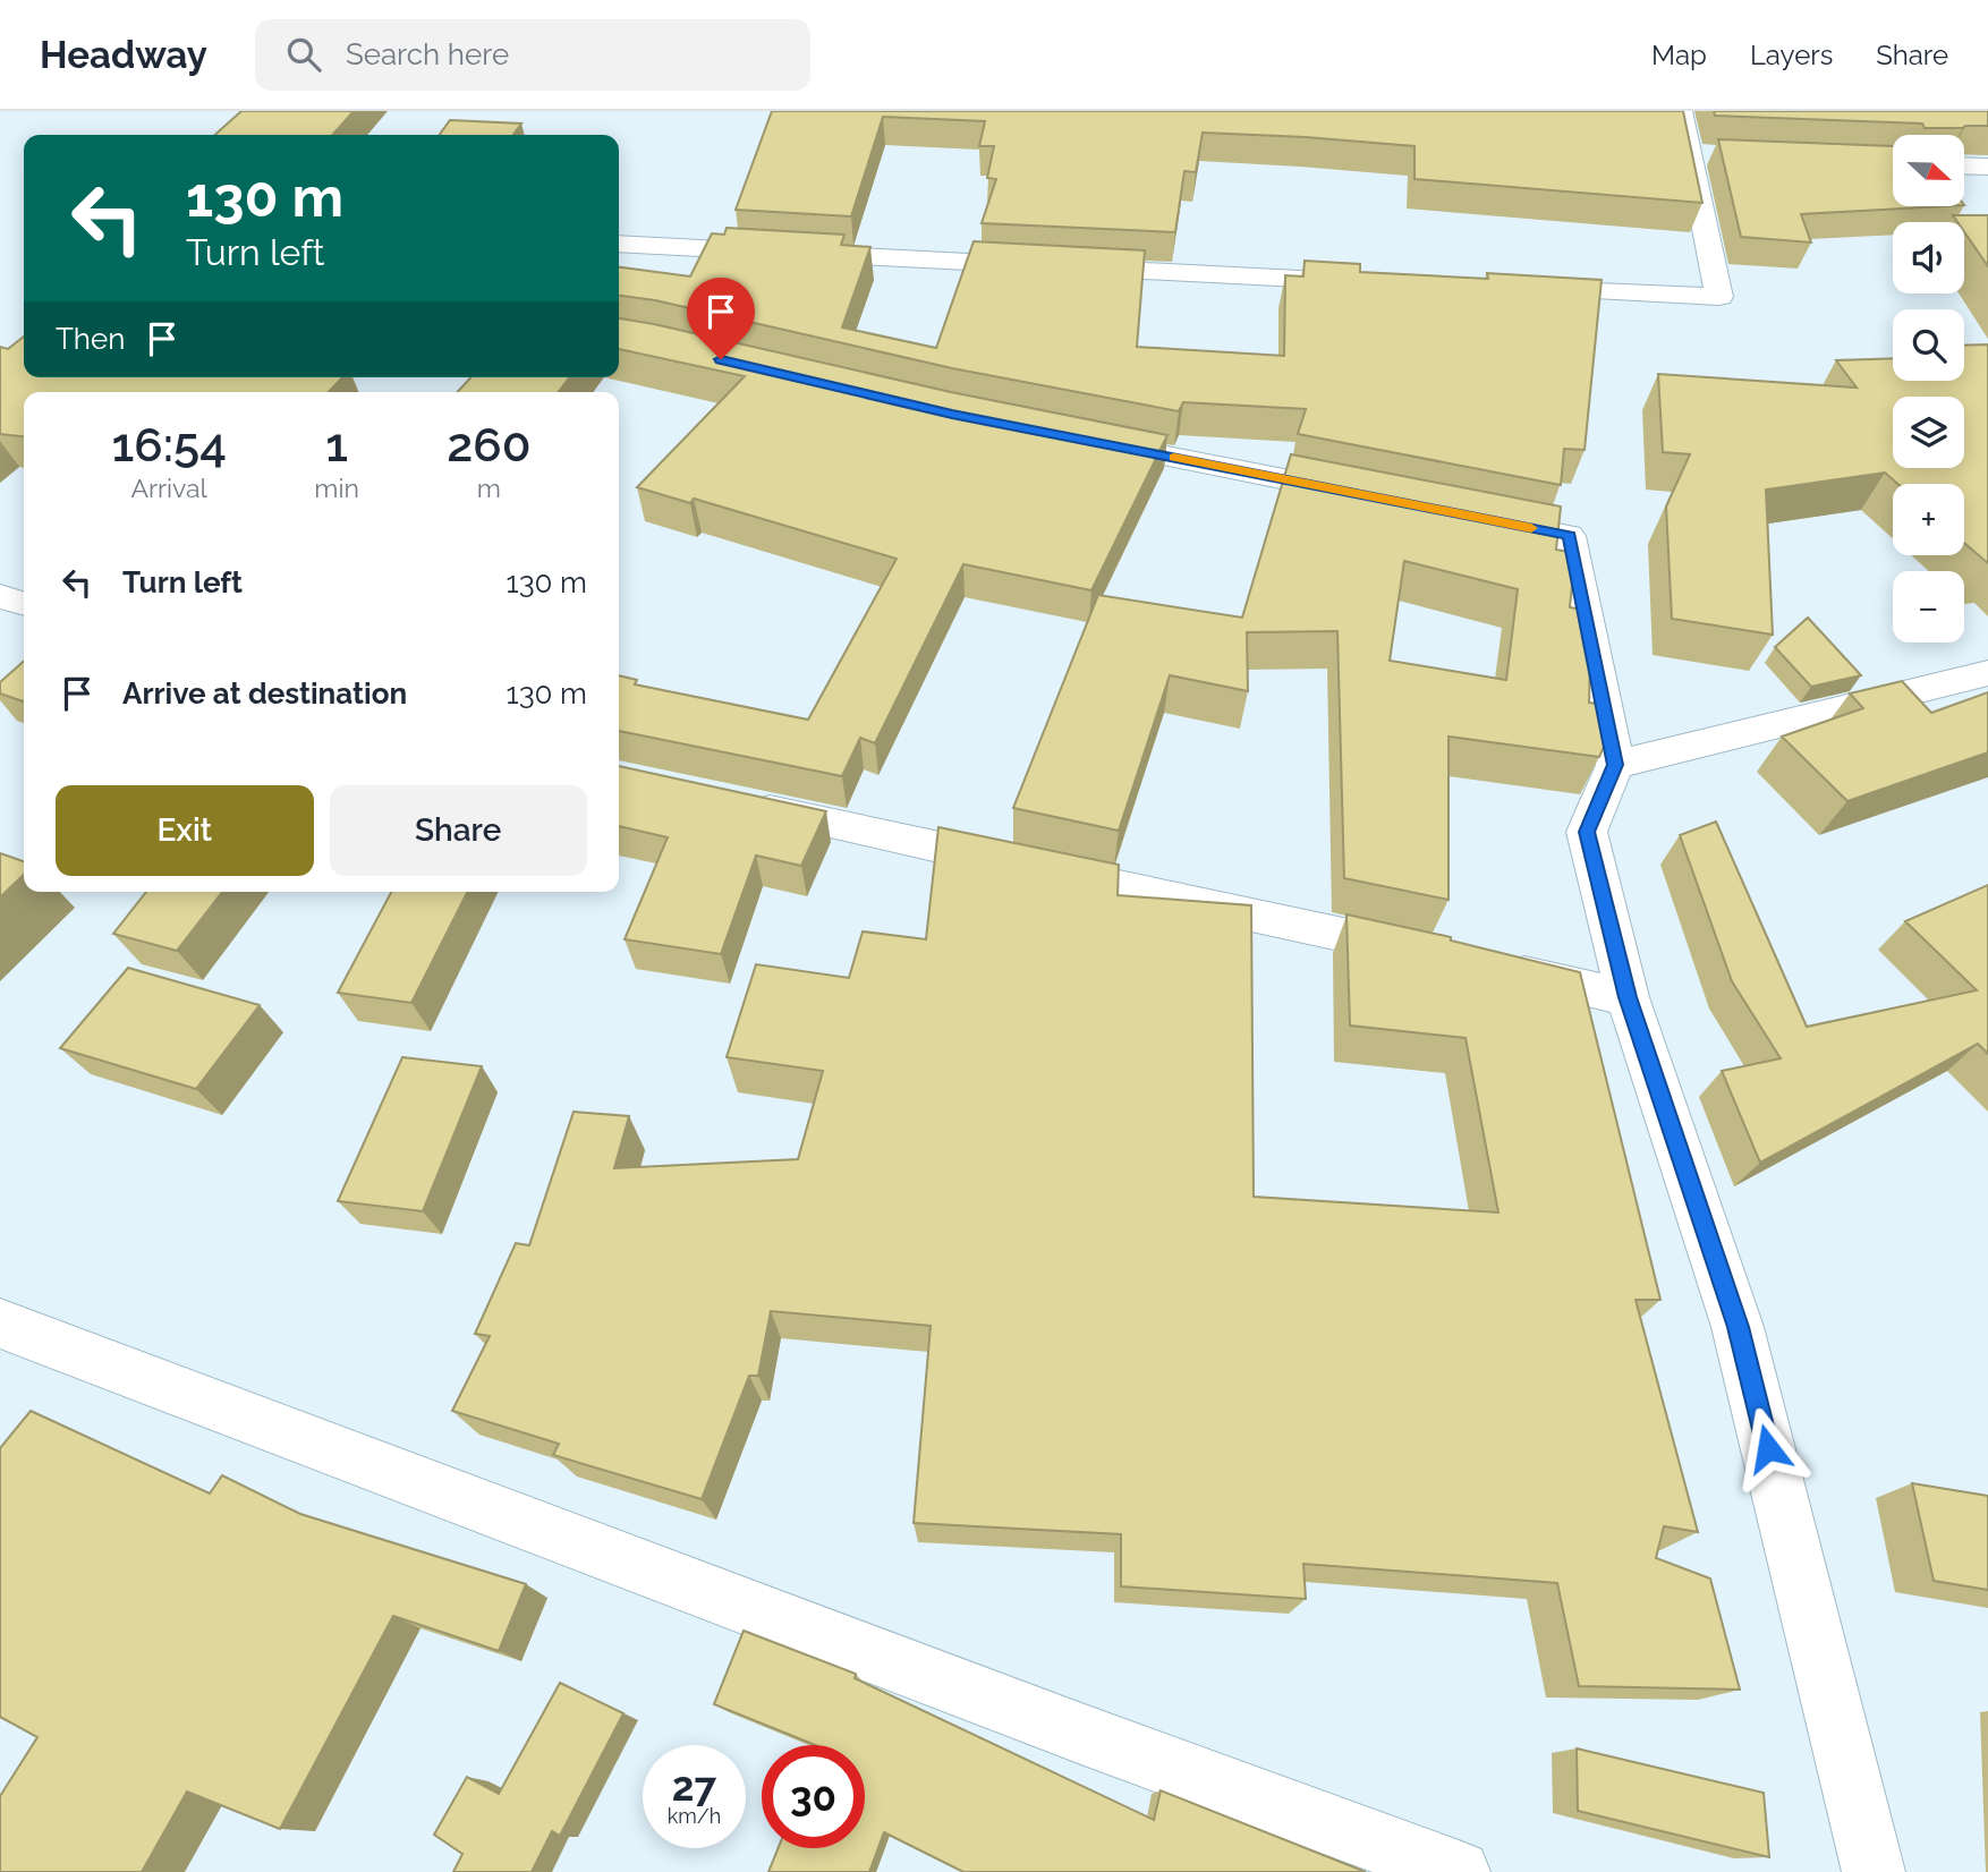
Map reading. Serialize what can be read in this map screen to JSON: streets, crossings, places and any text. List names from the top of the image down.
{
  "north": "right",
  "page": {
    "header": "Headway",
    "search": "Search here",
    "nav": ["Map", "Layers", "Share"],
    "map_buttons": ["+", "−"],
    "turn": ["130 m", "Turn left"],
    "then": "Then",
    "eta": [
      "16:54",
      "Arrival",
      "1",
      "min",
      "260",
      "m"
    ],
    "list": [
      {
        "name": "Turn left",
        "value": "130 m"
      },
      {
        "name": "Arrive at destination",
        "value": "130 m"
      }
    ],
    "buttons": ["Exit", "Share"],
    "speed": "27 km/h",
    "limit": "30"
  }
}
